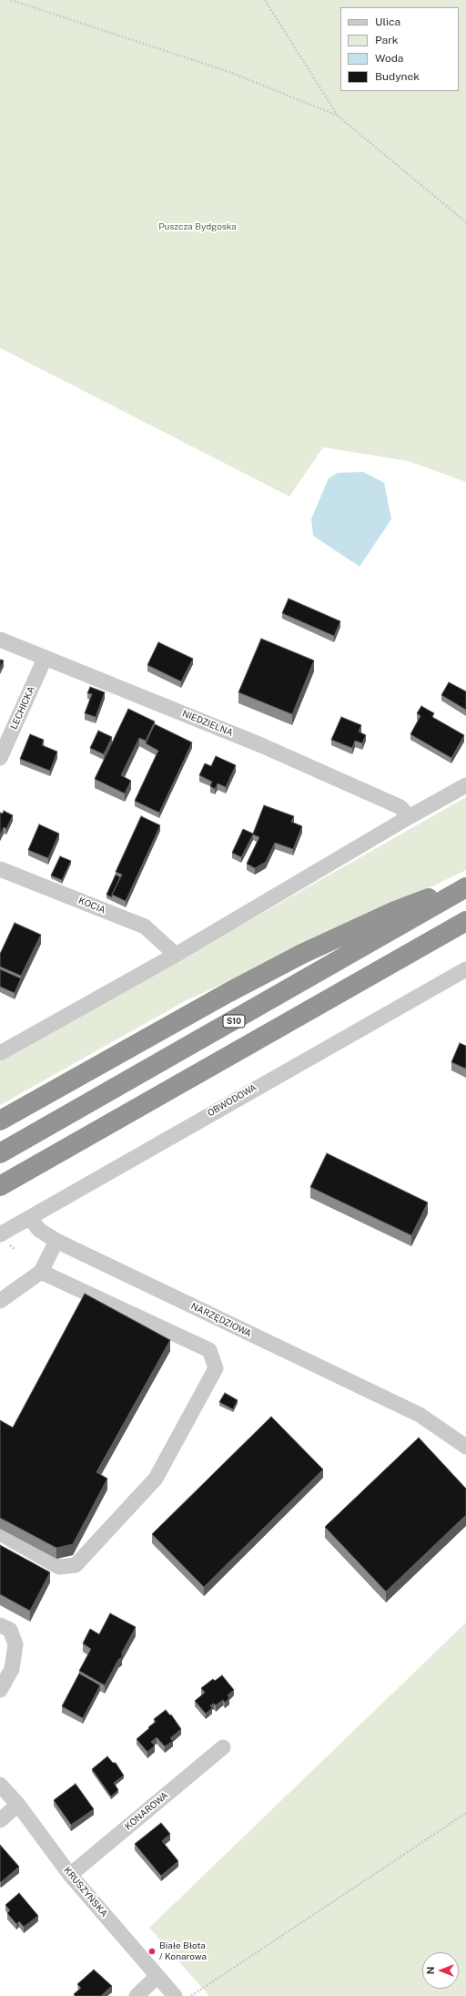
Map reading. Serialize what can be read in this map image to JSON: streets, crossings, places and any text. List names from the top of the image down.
{
  "streets": {
    "highway": ["S10"],
    "street": [
      "LECHICKA",
      "NIEDZIELNA",
      "KOCIA",
      "OBWODOWA",
      "NARZĘDZIOWA",
      "KONAROWA",
      "KRUSZYŃSKA"
    ]
  },
  "crossings": [
    ["LECHICKA", "NIEDZIELNA"],
    ["OBWODOWA", "NARZĘDZIOWA"],
    ["KONAROWA", "KRUSZYŃSKA"]
  ],
  "parks": ["Puszcza Bydgoska"],
  "places": ["Białe Błota / Konarowa"],
  "legend": [
    "Ulica",
    "Park",
    "Woda",
    "Budynek"
  ],
  "north": "left"
}
